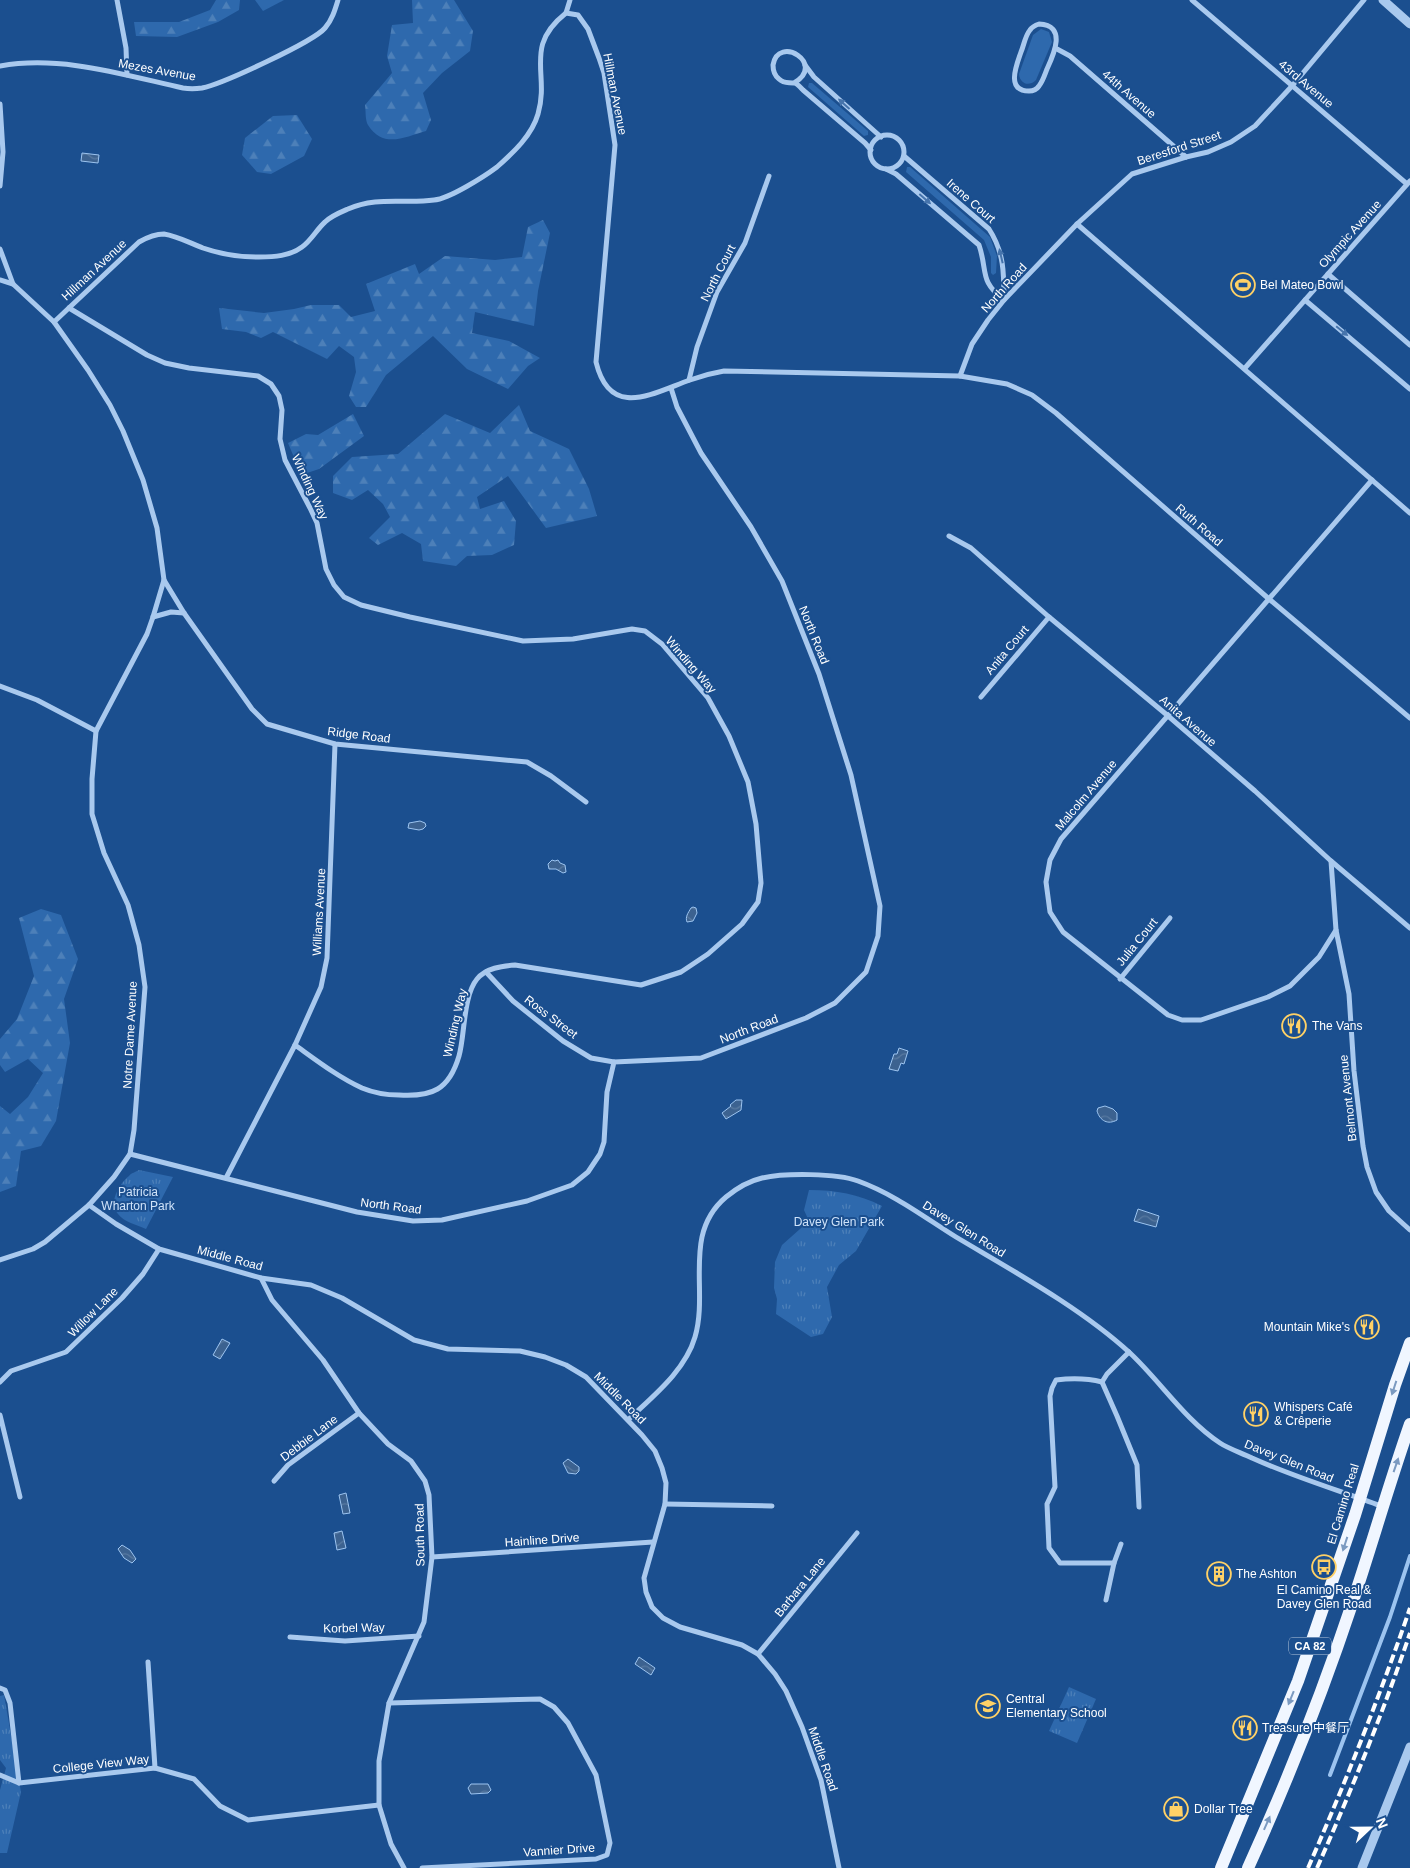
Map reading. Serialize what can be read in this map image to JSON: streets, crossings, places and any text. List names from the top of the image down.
{
  "streets": {
    "main road": ["El Camino Real", "CA 82"],
    "street": [
      "Mezes Avenue",
      "43rd Avenue",
      "Hillman Avenue",
      "44th Avenue",
      "Beresford Street",
      "Irene Court",
      "Olympic Avenue",
      "North Court",
      "North Road",
      "Winding Way",
      "Ruth Road",
      "Anita Court",
      "Anita Avenue",
      "Ridge Road",
      "Malcolm Avenue",
      "Williams Avenue",
      "Julia Court",
      "Ross Street",
      "Notre Dame Avenue",
      "Belmont Avenue",
      "Davey Glen Road",
      "Middle Road",
      "Willow Lane",
      "Debbie Lane",
      "South Road",
      "Hainline Drive",
      "Barbara Lane",
      "Korbel Way",
      "College View Way",
      "Vannier Drive"
    ]
  },
  "crossings": [
    ["43rd Avenue", "Beresford Street"],
    ["43rd Avenue", "Olympic Avenue"],
    ["Hillman Avenue", "North Road"],
    ["Hillman Avenue", "Winding Way"],
    ["Hillman Avenue", "Notre Dame Avenue"],
    ["44th Avenue", "Beresford Street"],
    ["Beresford Street", "North Road"],
    ["Irene Court", "North Road"],
    ["North Road", "Ruth Road"],
    ["North Road", "Williams Avenue"],
    ["North Road", "Ross Street"],
    ["North Road", "Notre Dame Avenue"],
    ["Winding Way", "Williams Avenue"],
    ["Winding Way", "Ross Street"],
    ["Ruth Road", "Malcolm Avenue"],
    ["Anita Court", "Anita Avenue"],
    ["Anita Avenue", "Malcolm Avenue"],
    ["Anita Avenue", "Belmont Avenue"],
    ["Ridge Road", "Williams Avenue"],
    ["Ridge Road", "Notre Dame Avenue"],
    ["Malcolm Avenue", "Julia Court"],
    ["Malcolm Avenue", "Belmont Avenue"],
    ["Notre Dame Avenue", "Middle Road"],
    ["Davey Glen Road", "Middle Road"],
    ["Davey Glen Road", "El Camino Real"],
    ["Davey Glen Road", "CA 82"],
    ["Middle Road", "Willow Lane"],
    ["Middle Road", "South Road"],
    ["Middle Road", "Hainline Drive"],
    ["Middle Road", "Barbara Lane"],
    ["Debbie Lane", "South Road"],
    ["South Road", "Hainline Drive"],
    ["South Road", "Korbel Way"],
    ["South Road", "College View Way"],
    ["South Road", "Vannier Drive"]
  ],
  "parks": ["Patricia Wharton Park", "Davey Glen Park"],
  "places": {
    "sports": ["Bel Mateo Bowl"],
    "restaurant": [
      "The Vans",
      "Mountain Mike's",
      "Whispers Café & Crêperie",
      "Treasure 中餐厅"
    ],
    "bus stop": ["El Camino Real & Davey Glen Road"],
    "building": ["The Ashton"],
    "school or university": ["Central Elementary School"],
    "shop": ["Dollar Tree"]
  },
  "north": "right"
}
